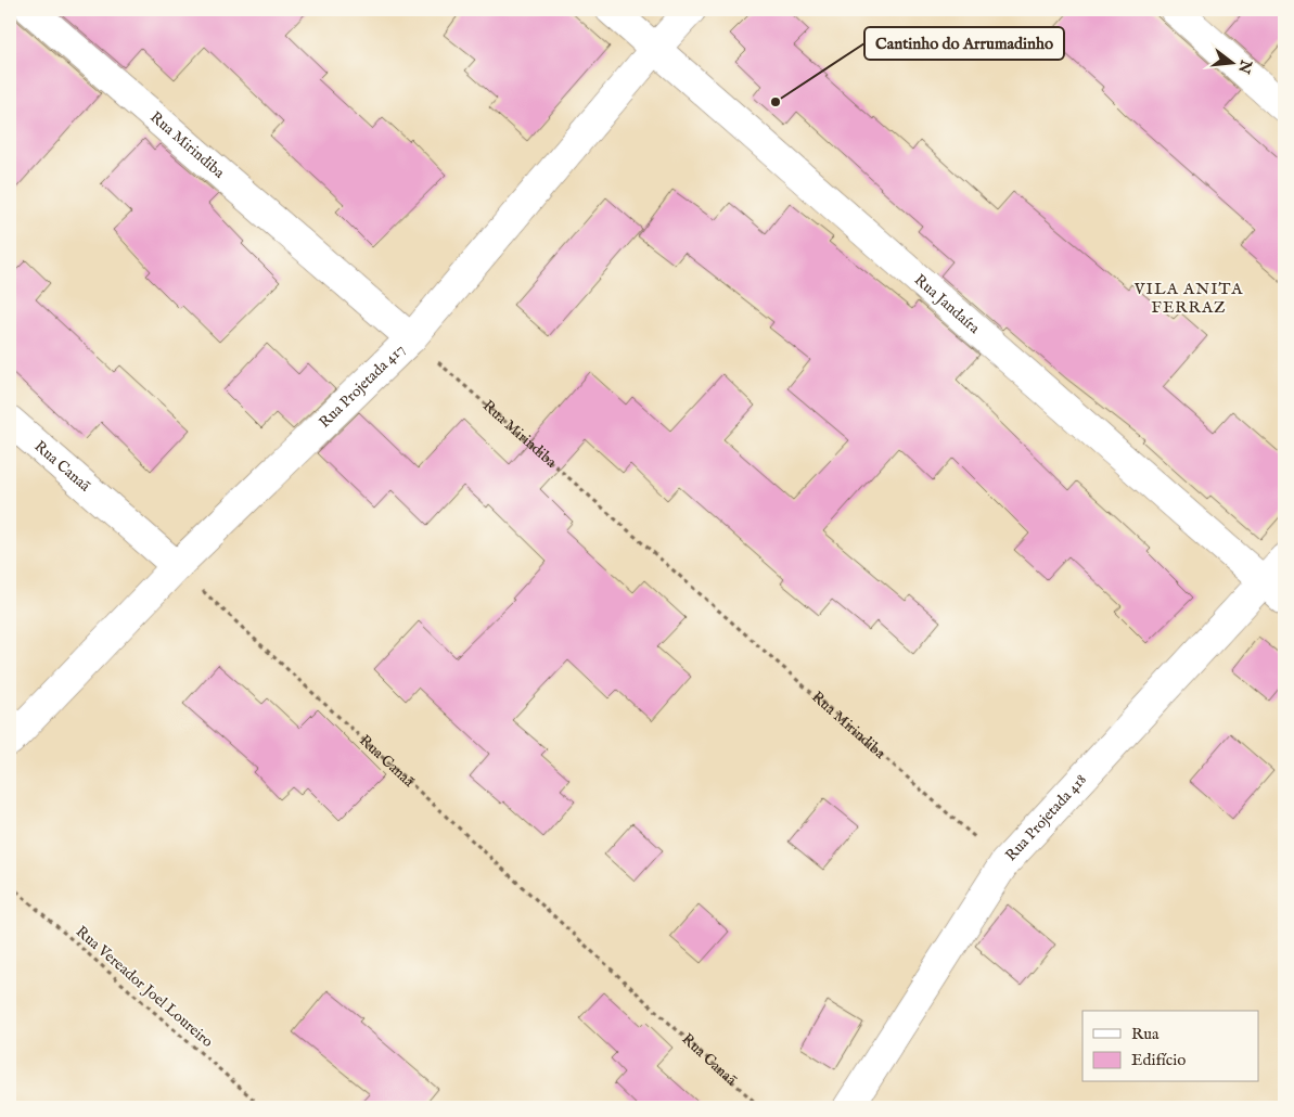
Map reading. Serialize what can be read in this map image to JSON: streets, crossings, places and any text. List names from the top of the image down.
{
  "streets": {
    "street": [
      "Rua Mirindiba",
      "Rua Jandaíra",
      "Rua Projetada 417",
      "Rua Canaã",
      "Rua Projetada 418"
    ],
    "path": ["Rua Vereador Joel Loureiro"]
  },
  "crossings": [
    ["Rua Mirindiba", "Rua Projetada 417"],
    ["Rua Mirindiba", "Rua Projetada 418"],
    ["Rua Jandaíra", "Rua Projetada 417"],
    ["Rua Jandaíra", "Rua Projetada 418"],
    ["Rua Projetada 417", "Rua Canaã"]
  ],
  "districts": ["VILA ANITA FERRAZ"],
  "places": ["Cantinho do Arrumadinho"],
  "legend": ["Rua", "Edifício"],
  "north": "right"
}
